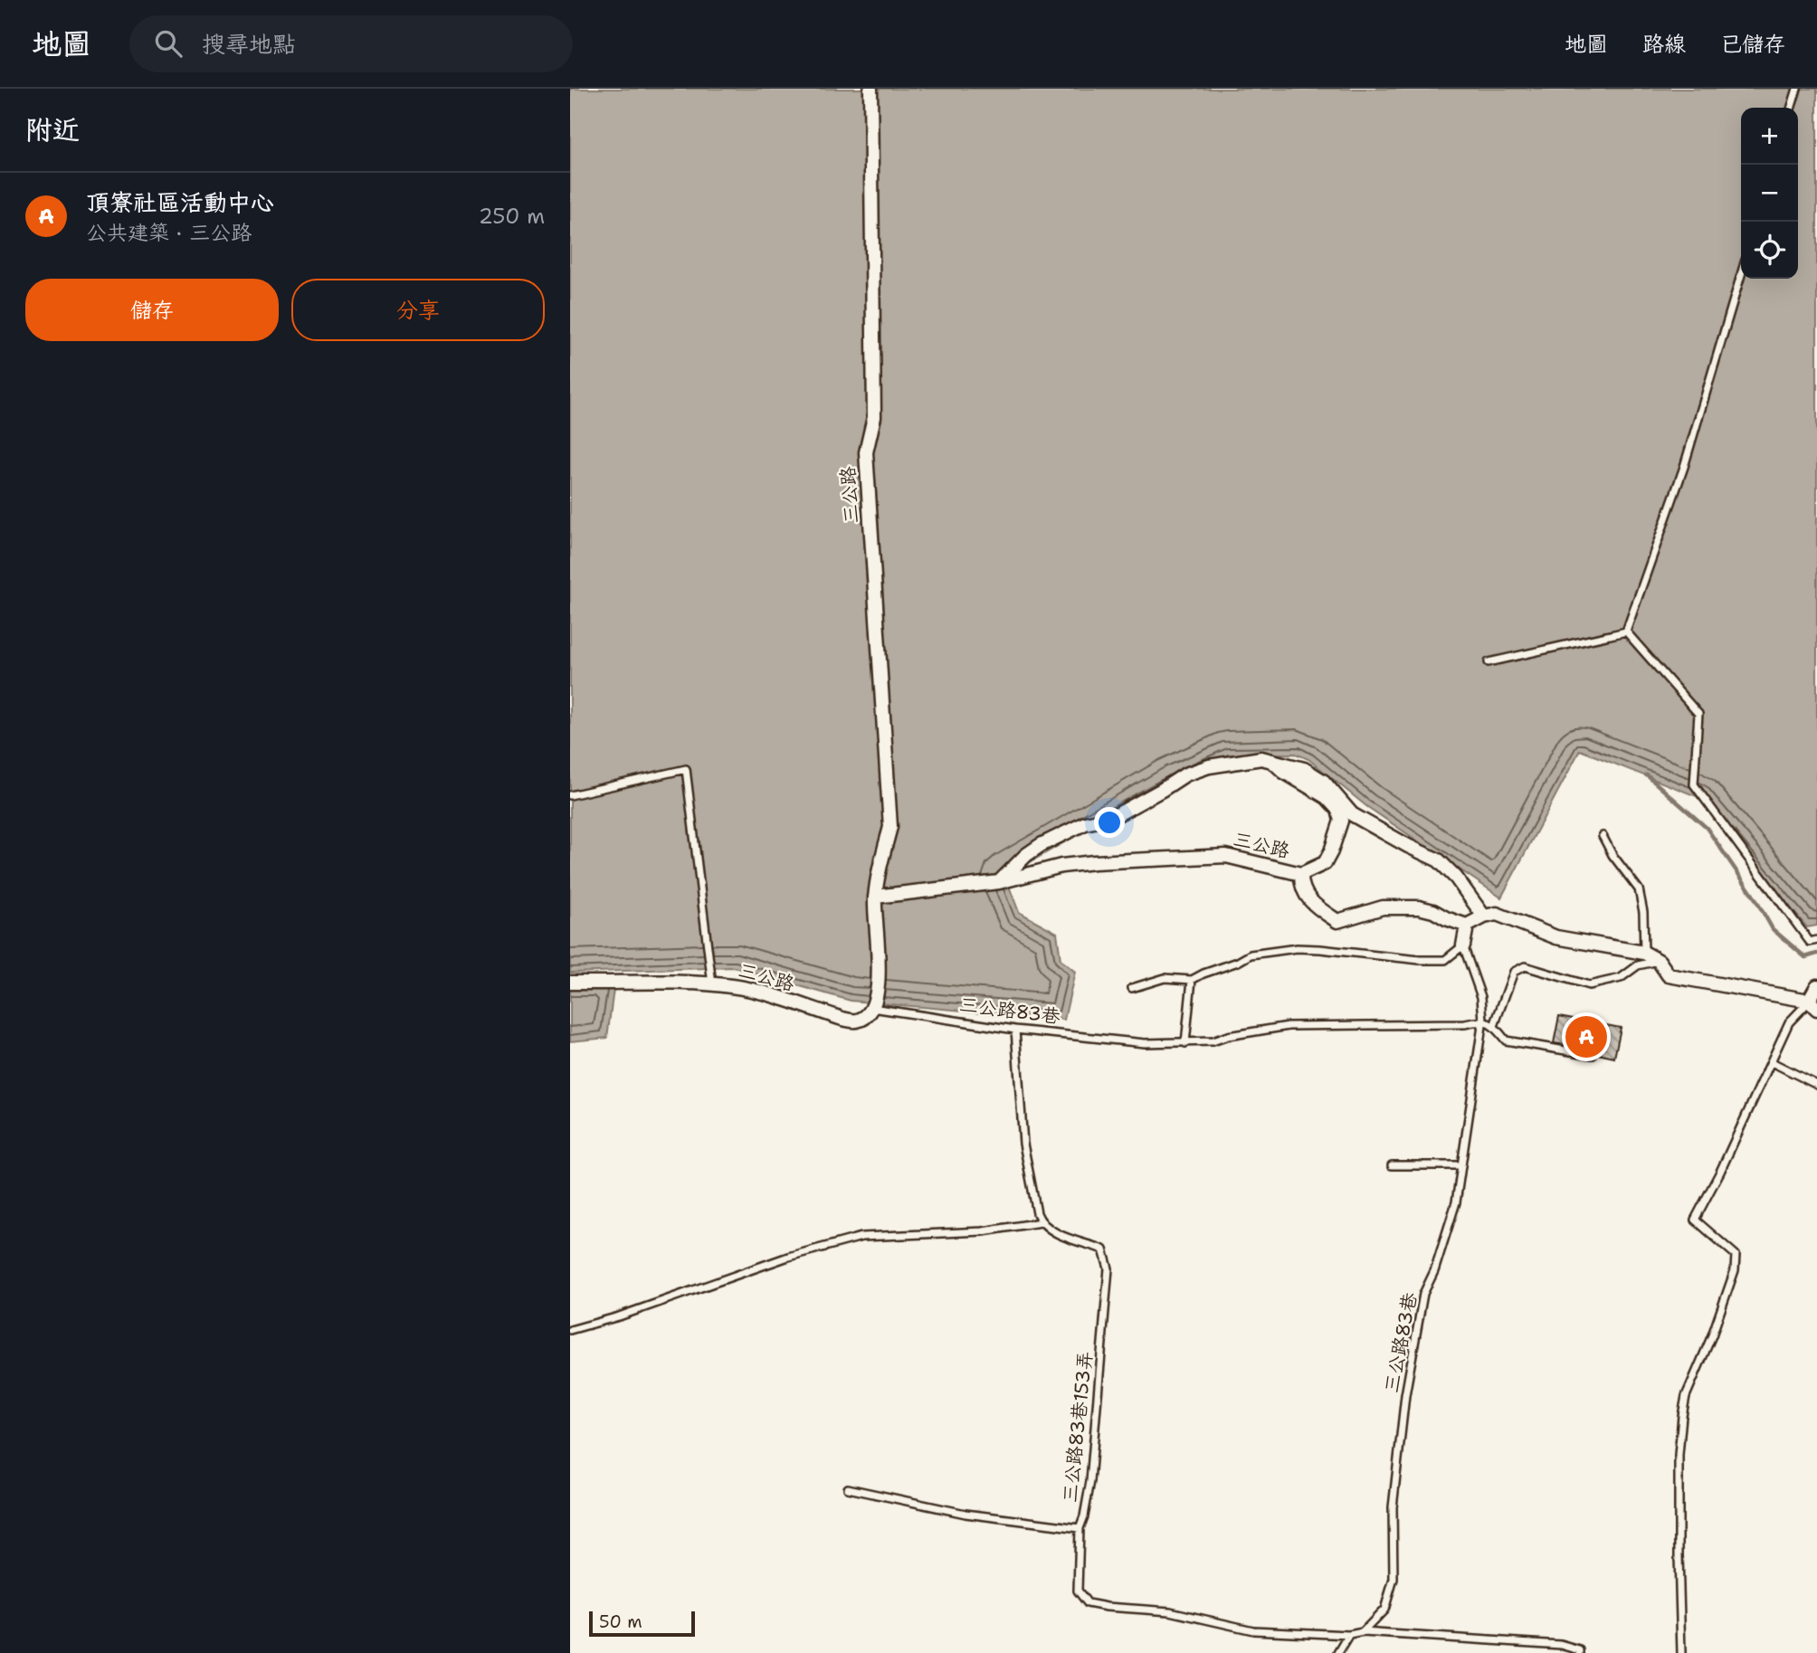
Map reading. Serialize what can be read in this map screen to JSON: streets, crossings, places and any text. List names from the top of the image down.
{
  "streets": {
    "street": ["三公路"],
    "lane": ["三公路83巷", "三公路83巷153弄"]
  },
  "crossings": [
    ["三公路", "三公路83巷"]
  ],
  "scale_bar": "50 m",
  "page": {
    "header": "地圖",
    "search": "搜尋地點",
    "nav": ["地圖", "路線", "已儲存"],
    "heading": "附近",
    "map_buttons": ["+", "−"],
    "list": [
      {
        "mark": "A",
        "name": "頂寮社區活動中心",
        "note": "公共建築 · 三公路",
        "value": "250 m"
      }
    ],
    "buttons": ["儲存", "分享"],
    "pins": "A",
    "scale": "50 m"
  }
}
